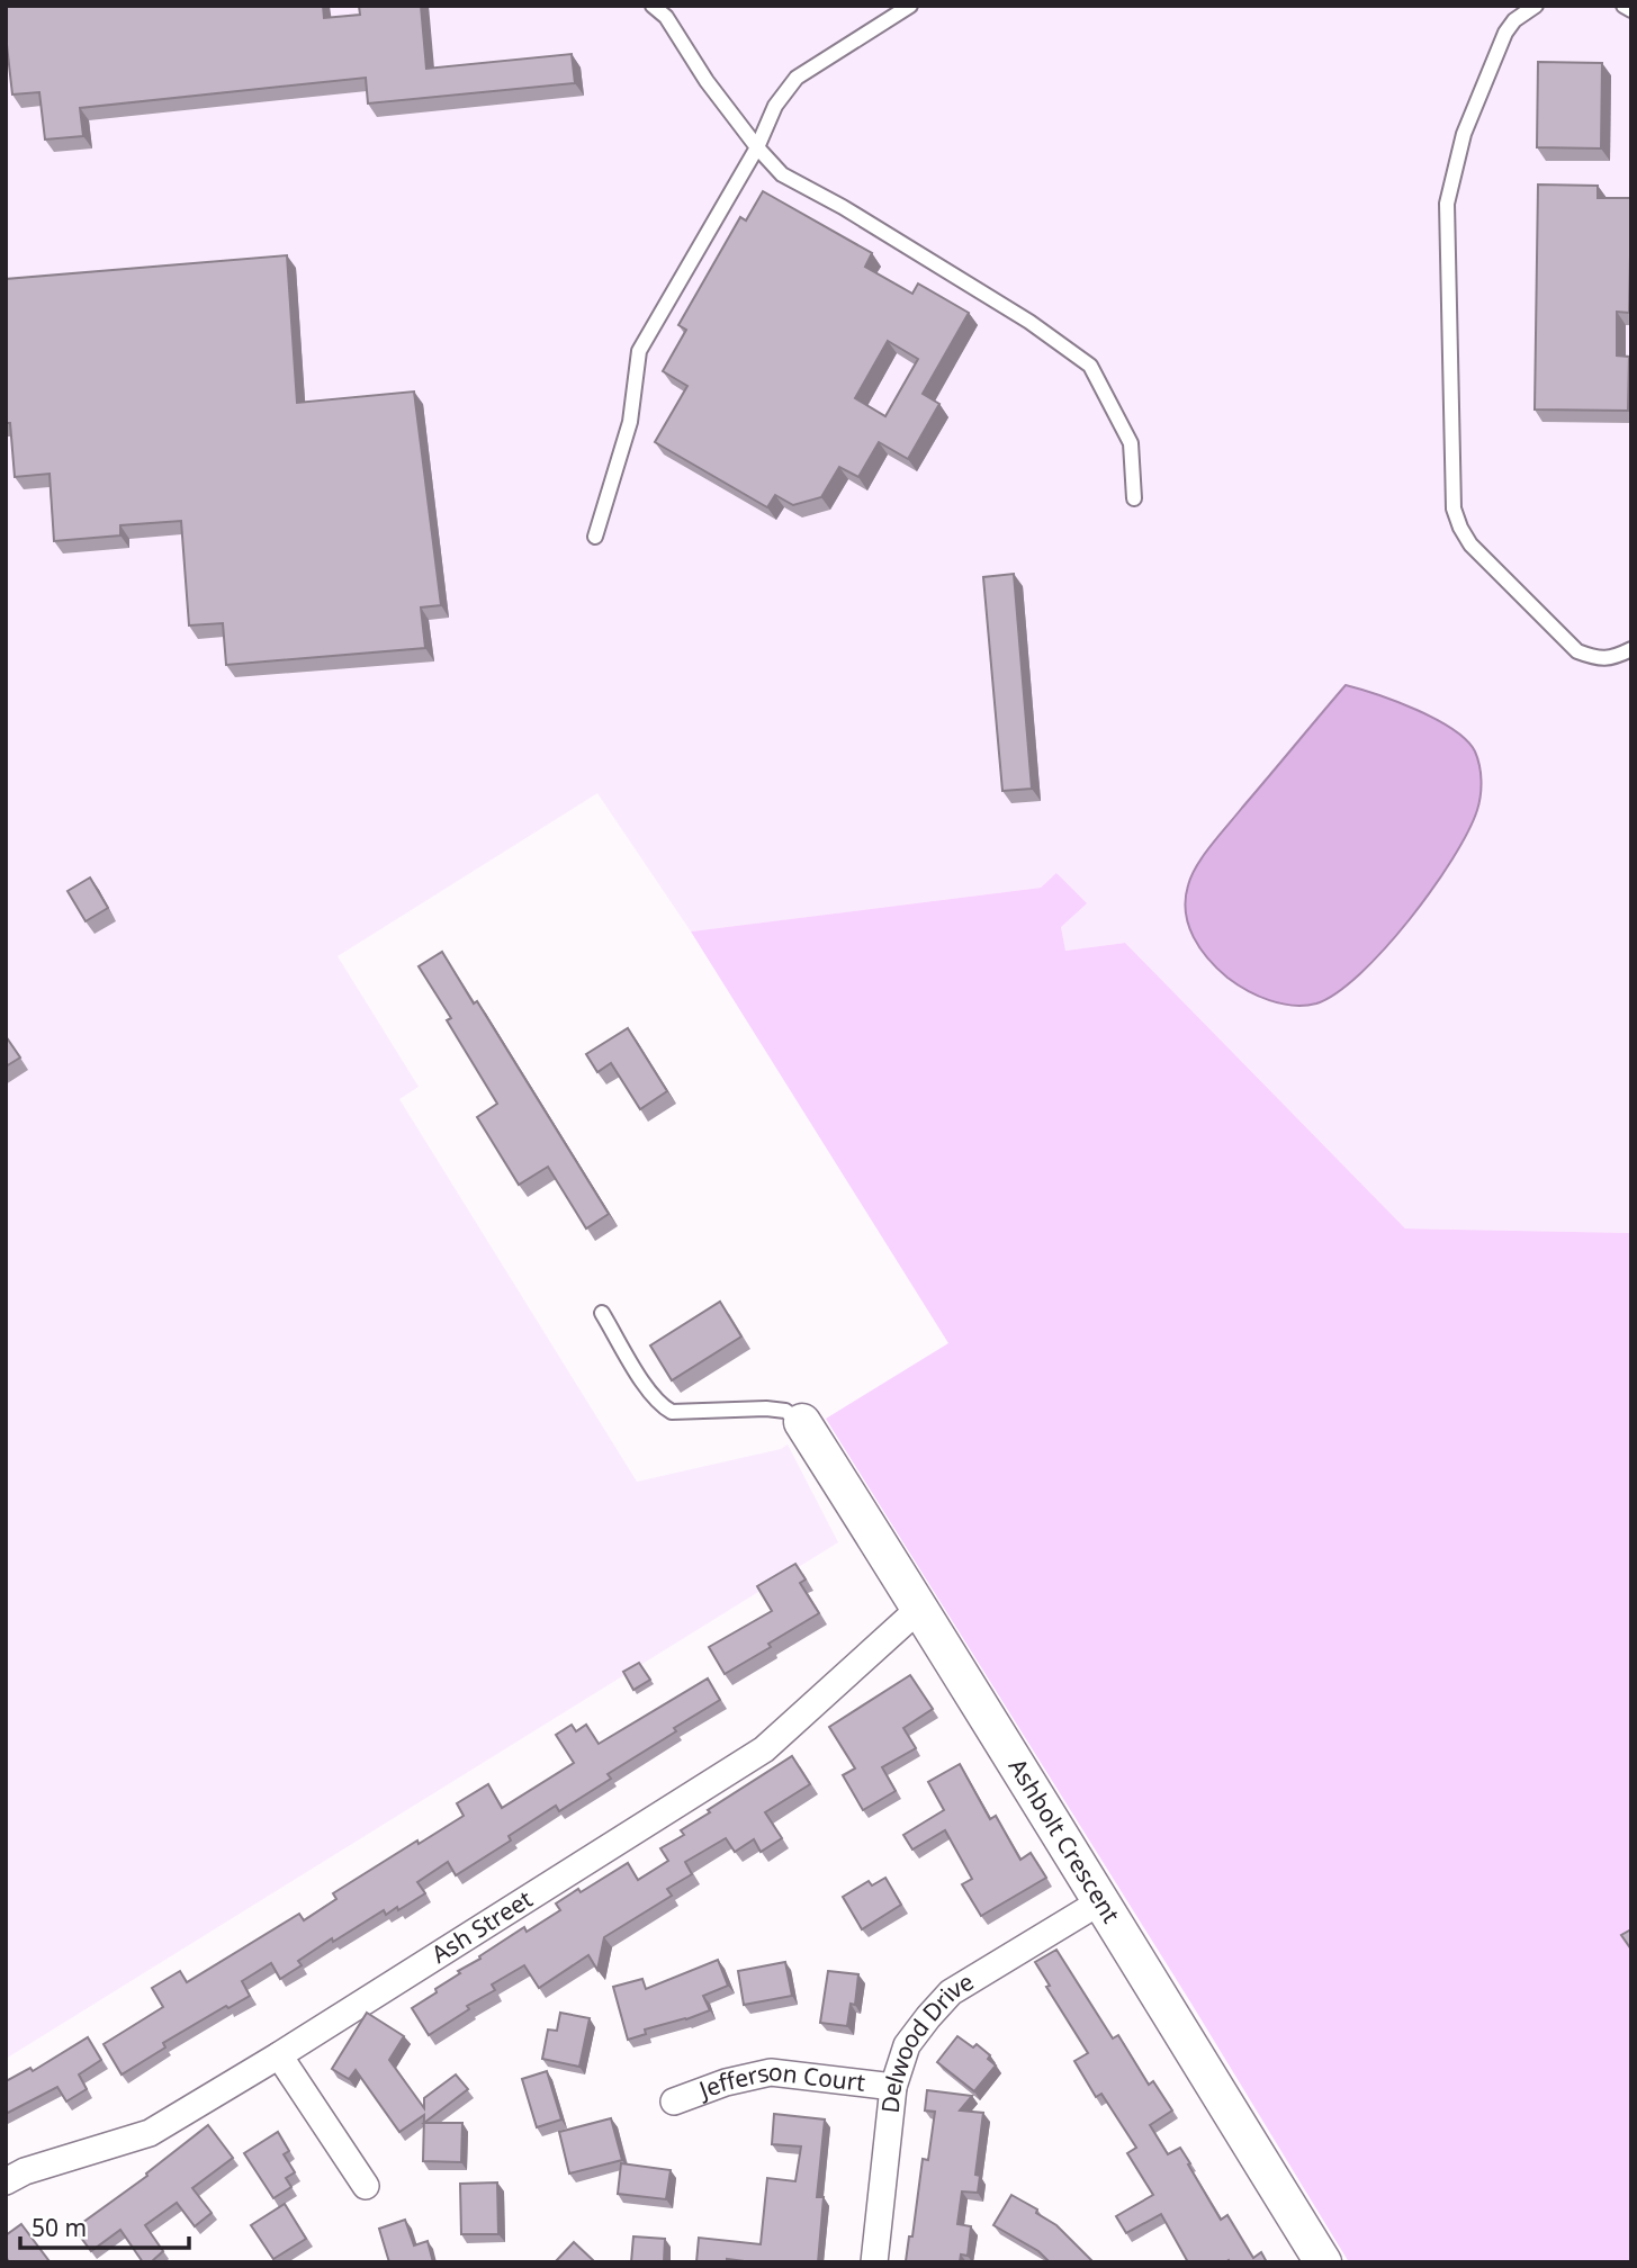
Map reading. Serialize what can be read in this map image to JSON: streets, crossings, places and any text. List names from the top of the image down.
{
  "streets": {
    "street": [
      "Ashbolt Crescent",
      "Ash Street",
      "Delwood Drive",
      "Jefferson Court"
    ]
  },
  "crossings": [
    ["Ashbolt Crescent", "Ash Street"],
    ["Ashbolt Crescent", "Delwood Drive"],
    ["Delwood Drive", "Jefferson Court"]
  ],
  "scale_bar": "50 m"
}
